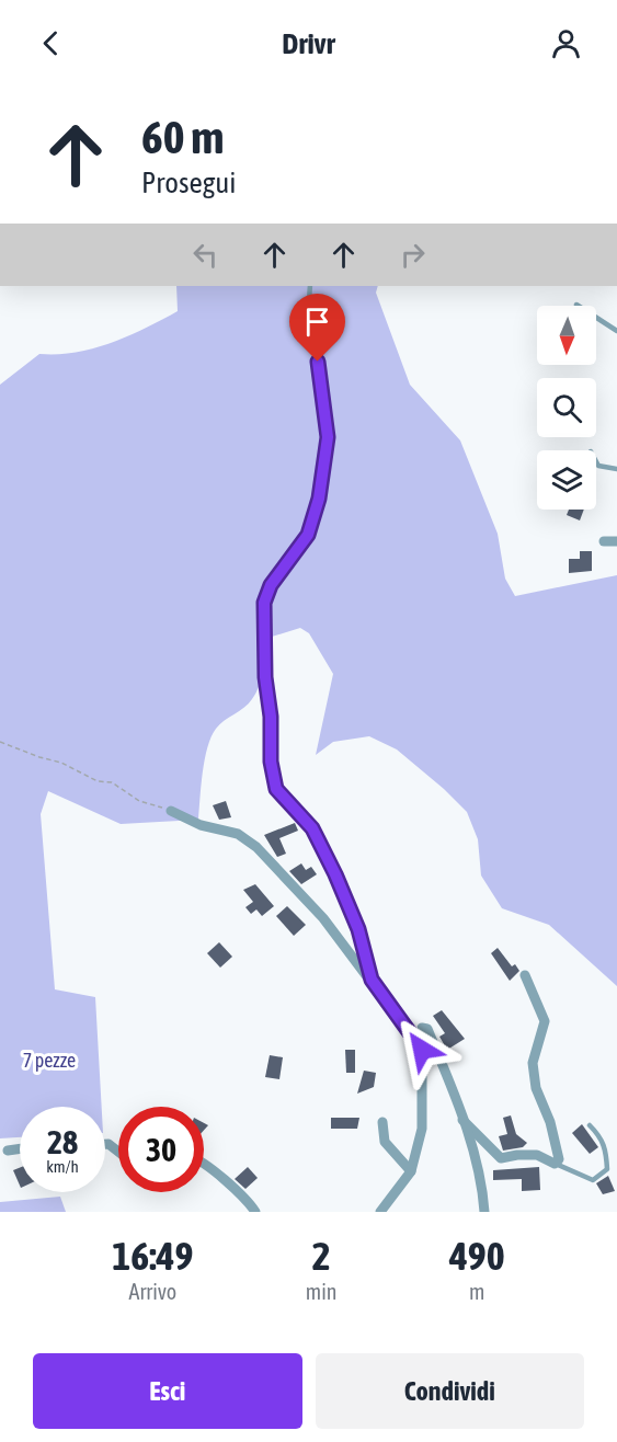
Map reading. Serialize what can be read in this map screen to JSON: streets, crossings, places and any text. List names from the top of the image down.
{
  "parks": ["7 pezze"],
  "north": "bottom",
  "page": {
    "header": "Drivr",
    "turn": ["60 m", "Prosegui"],
    "speed": "28 km/h",
    "limit": "30",
    "eta": [
      "16:49",
      "Arrivo",
      "2",
      "min",
      "490",
      "m"
    ],
    "buttons": ["Esci", "Condividi"]
  }
}
